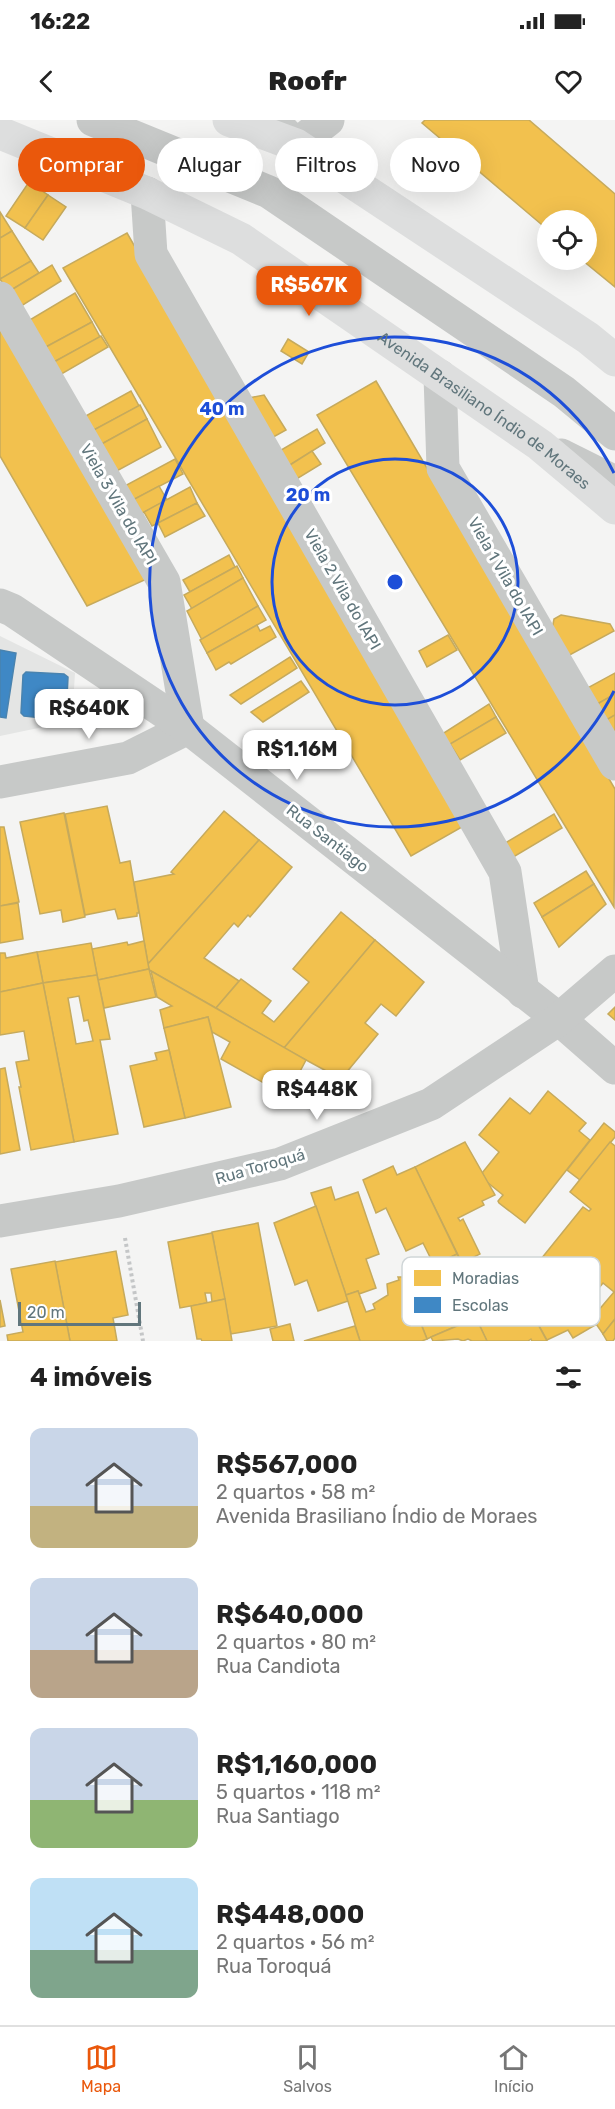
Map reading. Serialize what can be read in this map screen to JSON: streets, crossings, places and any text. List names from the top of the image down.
{
  "streets": {
    "main road": ["Avenida Brasiliano Índio de Moraes"],
    "street": [
      "Viela 3 Vila do IAPI",
      "Viela 1 Vila do IAPI",
      "Viela 2 Vila do IAPI",
      "Rua Santiago",
      "Rua Toroquá"
    ]
  },
  "crossings": [
    ["Avenida Brasiliano Índio de Moraes", "Viela 1 Vila do IAPI"],
    ["Avenida Brasiliano Índio de Moraes", "Viela 2 Vila do IAPI"],
    ["Viela 3 Vila do IAPI", "Rua Santiago"],
    ["Viela 2 Vila do IAPI", "Rua Santiago"],
    ["Rua Santiago", "Rua Toroquá"]
  ],
  "legend": ["Moradias", "Escolas"],
  "scale_bar": "20 m",
  "page": {
    "status": "16:22",
    "header": "Roofr",
    "chip": [
      "Comprar",
      "Alugar",
      "Filtros",
      "Novo"
    ],
    "price": [
      "R$567K",
      "R$640K",
      "R$1.16M",
      "R$448K"
    ],
    "scale": "20 m",
    "heading": "4 imóveis",
    "list": [
      {
        "name": "R$567,000",
        "note": "2 quartos · 58 m² · Avenida Brasiliano Índio de Moraes"
      },
      {
        "name": "R$640,000",
        "note": "2 quartos · 80 m² · Rua Candiota"
      },
      {
        "name": "R$1,160,000",
        "note": "5 quartos · 118 m² · Rua Santiago"
      },
      {
        "name": "R$448,000",
        "note": "2 quartos · 56 m² · Rua Toroquá"
      }
    ],
    "tabs": ["Mapa", "Salvos", "Início"]
  },
  "rings": ["40 m", "20 m"]
}
